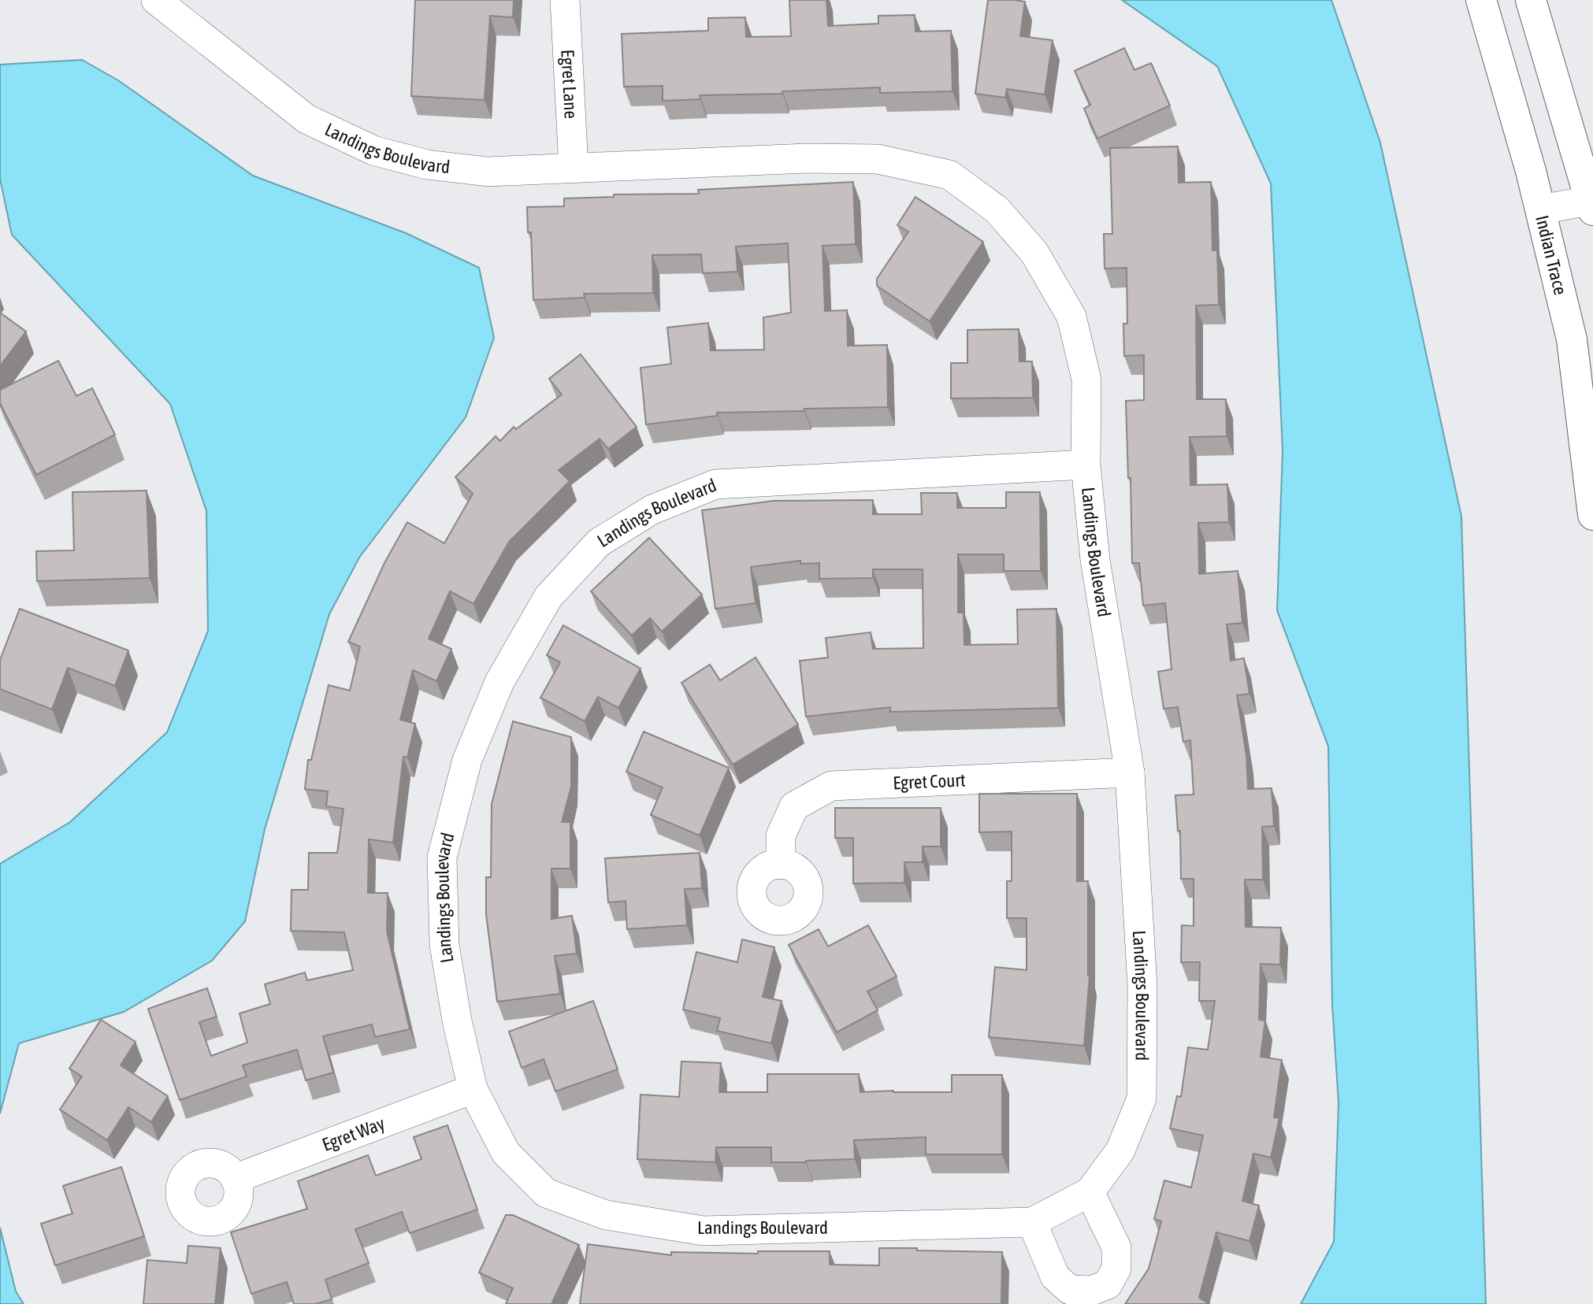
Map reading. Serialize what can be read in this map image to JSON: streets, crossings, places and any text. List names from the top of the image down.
{
  "streets": {
    "main road": ["Indian Trace"],
    "street": [
      "Egret Lane",
      "Landings Boulevard",
      "Egret Court",
      "Egret Way"
    ]
  },
  "crossings": [
    ["Egret Lane", "Landings Boulevard"],
    ["Landings Boulevard", "Egret Court"],
    ["Landings Boulevard", "Egret Way"]
  ]
}
